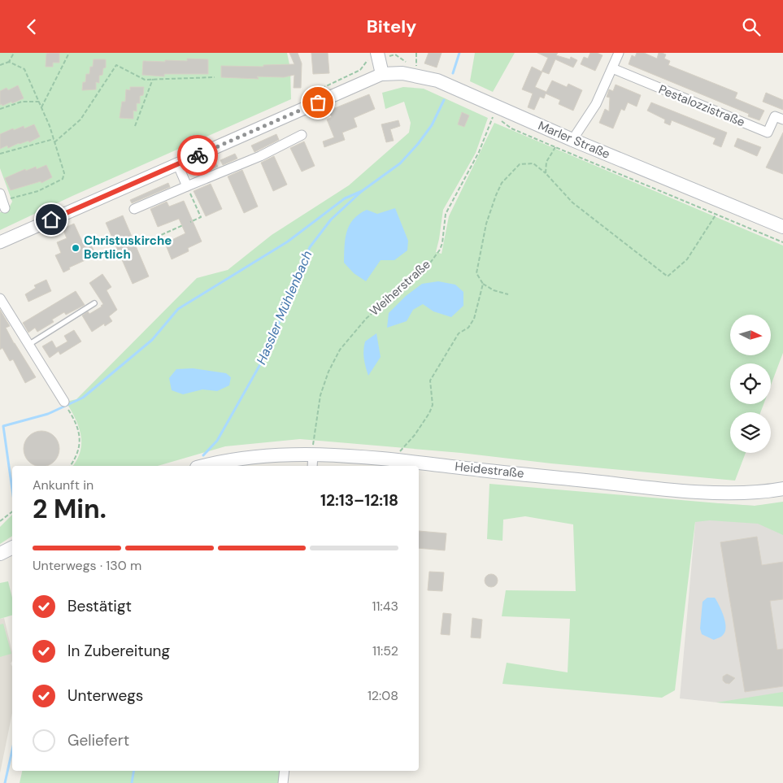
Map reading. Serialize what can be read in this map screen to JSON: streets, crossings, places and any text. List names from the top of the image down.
{
  "streets": {
    "main road": ["Marler Straße", "Heidestraße"],
    "street": ["Pestalozzistraße"],
    "path": ["Weiherstraße"]
  },
  "crossings": [
    ["Marler Straße", "Weiherstraße"],
    ["Weiherstraße", "Heidestraße"]
  ],
  "water": ["Hassler Mühlenbach"],
  "places": ["Christuskirche Bertlich"],
  "north": "right",
  "page": {
    "header": "Bitely",
    "heading": ["2 Min.", "Ankunft in", "12:13–12:18"],
    "bar": "Unterwegs · 130 m",
    "list": [
      ["Bestätigt", "11:43"],
      ["In Zubereitung", "11:52"],
      ["Unterwegs", "12:08"],
      "Geliefert"
    ]
  }
}
